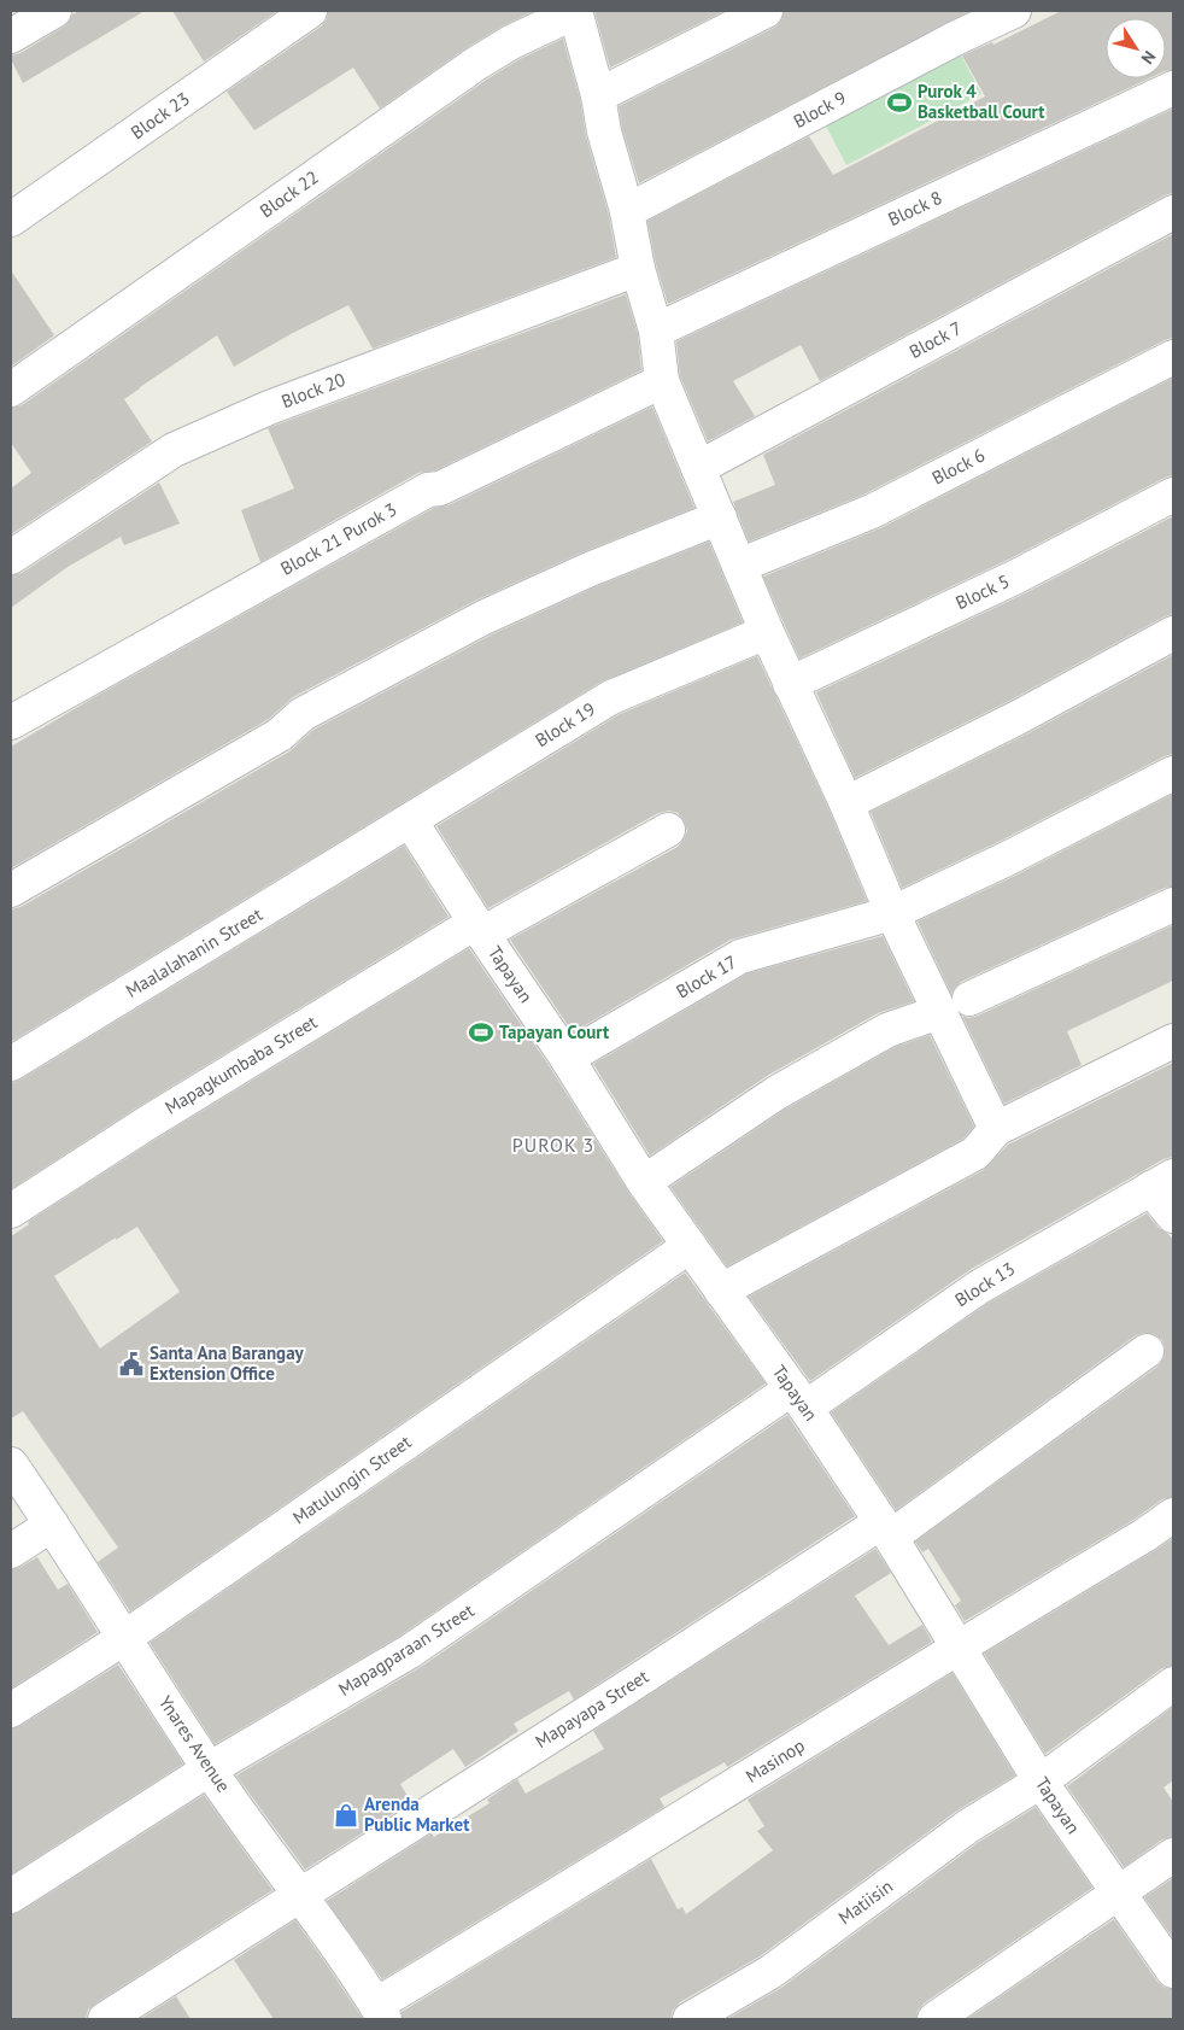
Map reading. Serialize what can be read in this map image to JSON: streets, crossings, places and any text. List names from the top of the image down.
{
  "streets": {
    "street": [
      "Block 9",
      "Block 23",
      "Block 22",
      "Block 8",
      "Block 7",
      "Block 20",
      "Block 6",
      "Block 21 Purok 3",
      "Block 5",
      "Block 19",
      "Maalalahanin Street",
      "Tapayan",
      "Block 17",
      "Mapagkumbaba Street",
      "Block 13",
      "Matulungin Street",
      "Mapagparaan Street",
      "Mapayapa Street",
      "Ynares Avenue",
      "Masinop",
      "Matiisin"
    ]
  },
  "crossings": [
    ["Block 19", "Maalalahanin Street"],
    ["Block 19", "Tapayan"],
    ["Tapayan", "Block 17"],
    ["Tapayan", "Mapagkumbaba Street"],
    ["Tapayan", "Block 13"],
    ["Tapayan", "Matulungin Street"],
    ["Tapayan", "Mapagparaan Street"],
    ["Tapayan", "Mapayapa Street"],
    ["Tapayan", "Masinop"],
    ["Tapayan", "Matiisin"],
    ["Block 13", "Mapagparaan Street"],
    ["Matulungin Street", "Ynares Avenue"],
    ["Mapagparaan Street", "Ynares Avenue"],
    ["Mapayapa Street", "Ynares Avenue"],
    ["Ynares Avenue", "Masinop"]
  ],
  "districts": ["PUROK 3"],
  "places": {
    "sports": ["Purok 4 Basketball Court", "Tapayan Court"],
    "public building": ["Santa Ana Barangay Extension Office"],
    "shop": ["Arenda Public Market"]
  },
  "north": "bottom right"
}
